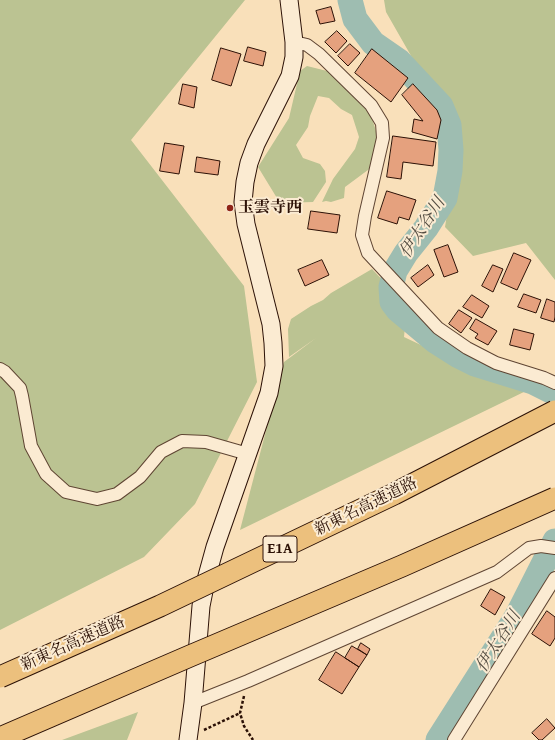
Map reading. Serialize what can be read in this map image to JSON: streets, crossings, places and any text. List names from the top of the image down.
{
  "streets": {
    "highway": ["新東名高速道路", "E1A"]
  },
  "water": ["伊太谷川"],
  "places": ["玉雲寺西"]
}
